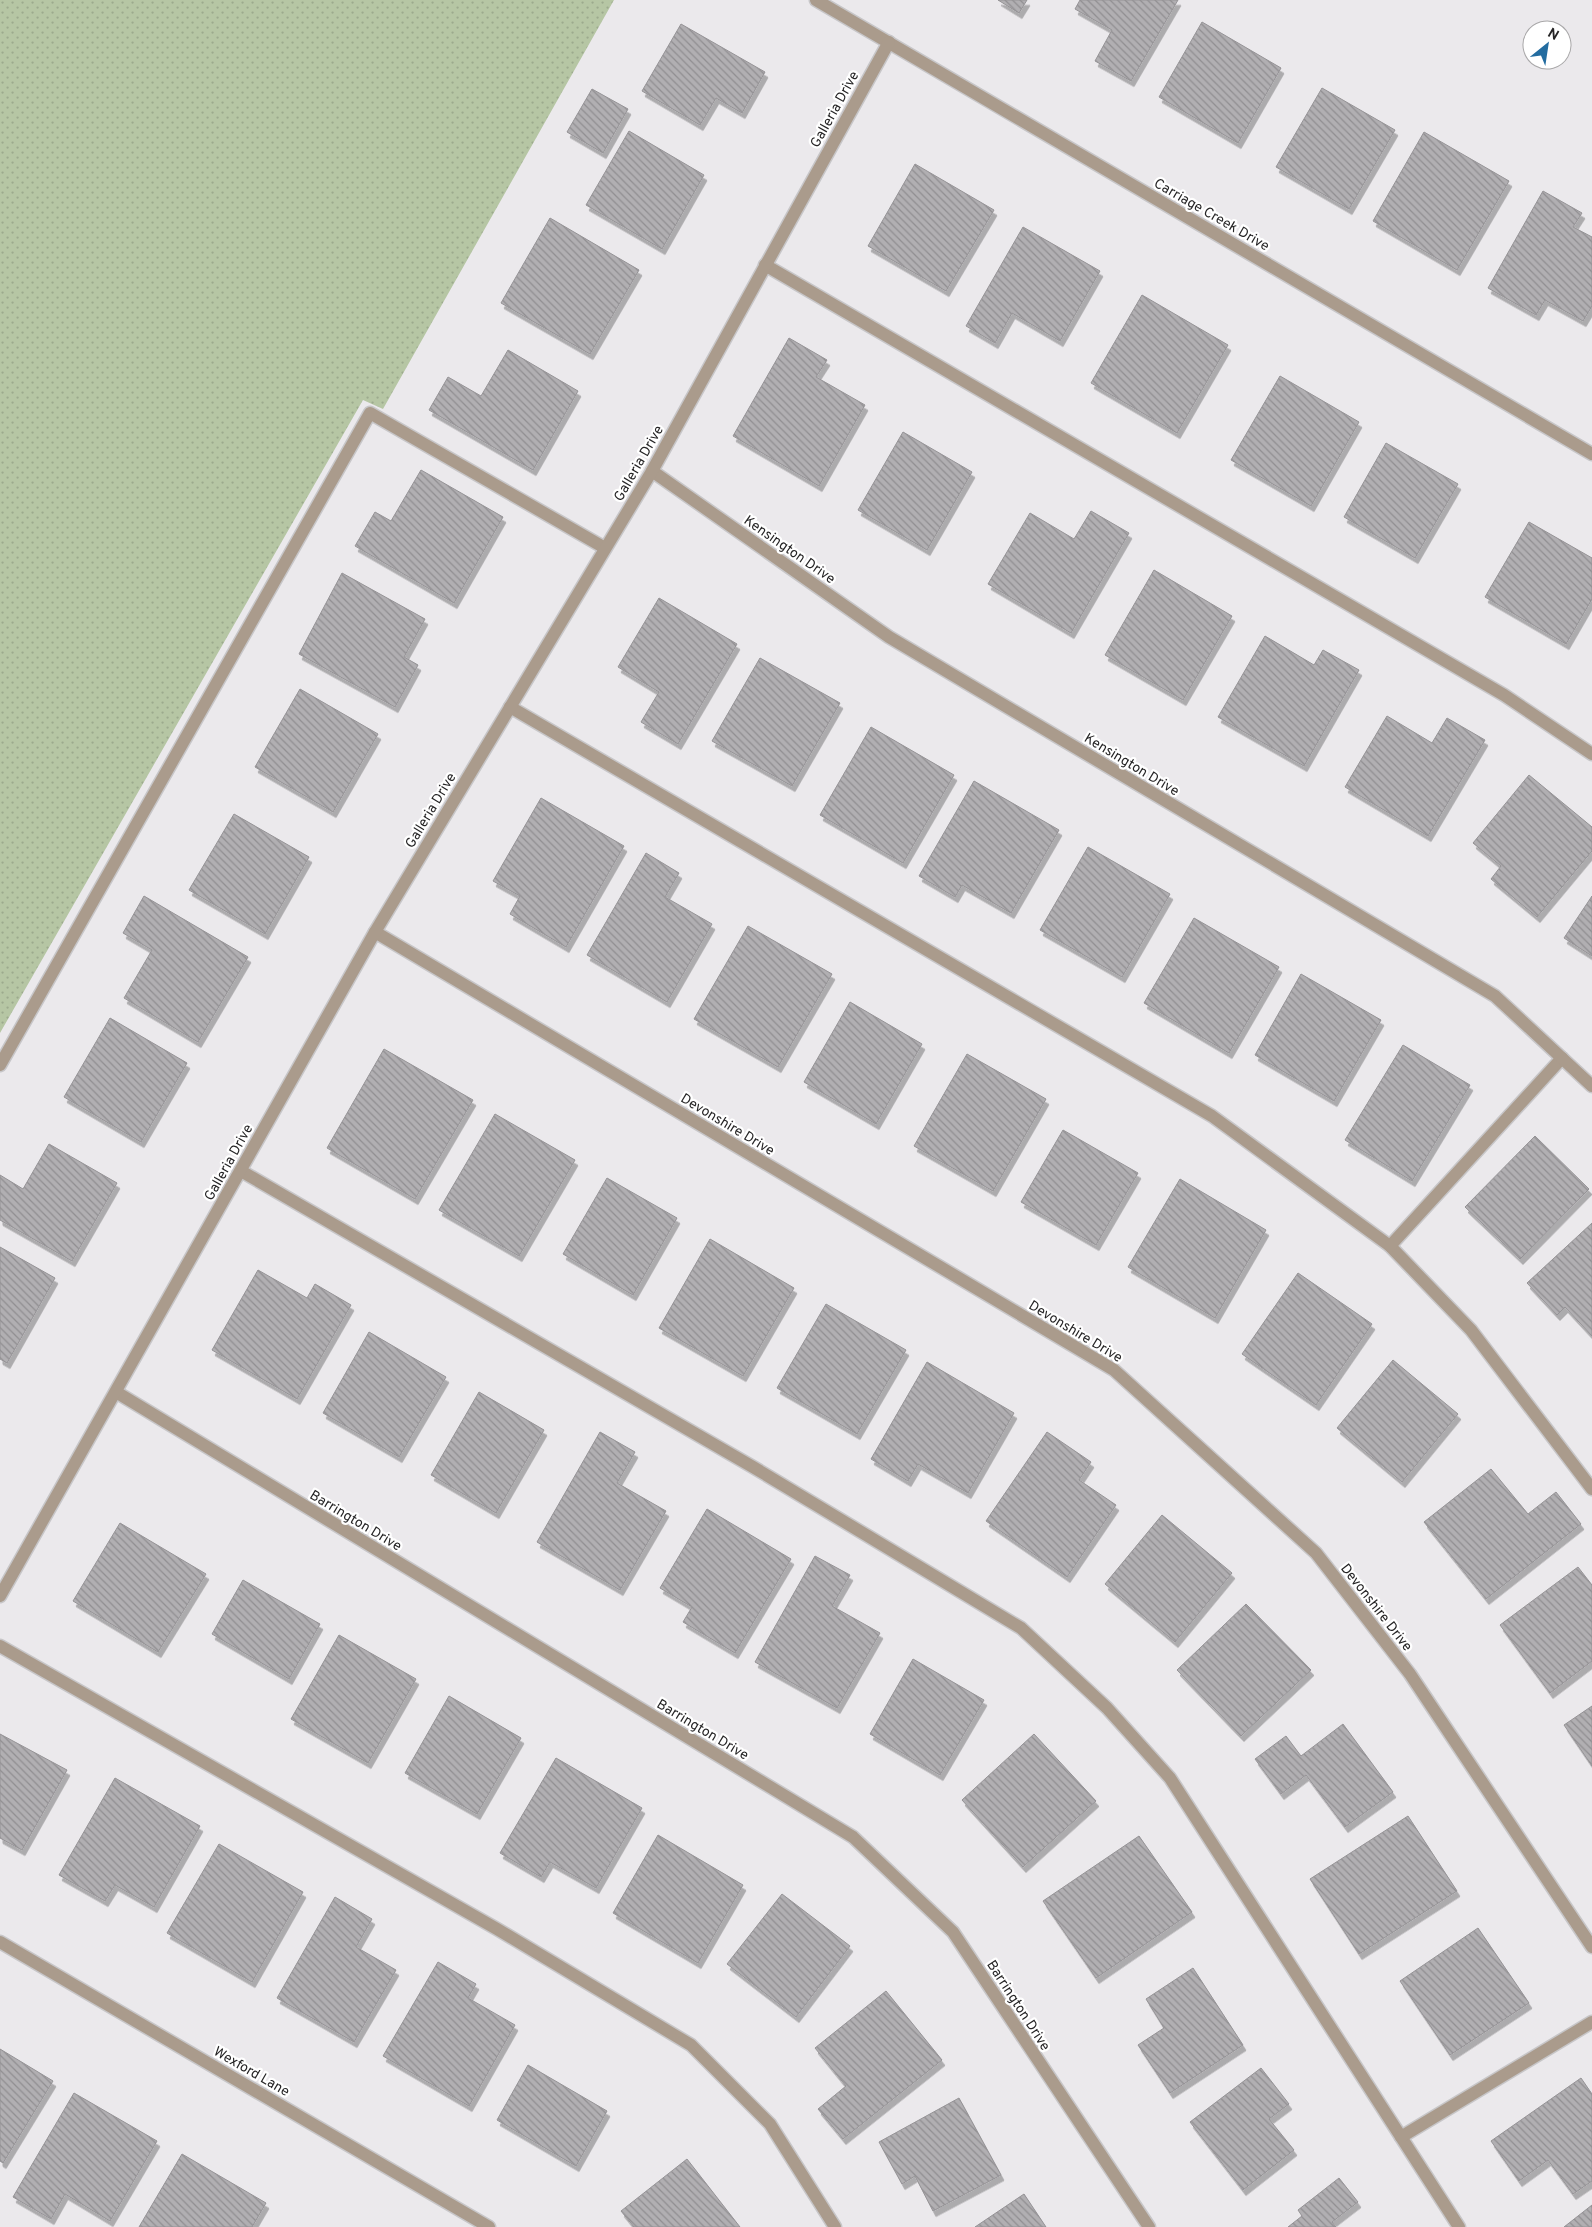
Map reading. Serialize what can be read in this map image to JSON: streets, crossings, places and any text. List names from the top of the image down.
{
  "streets": {
    "street": [
      "Galleria Drive",
      "Carriage Creek Drive",
      "Kensington Drive",
      "Devonshire Drive",
      "Barrington Drive",
      "Wexford Lane"
    ]
  },
  "crossings": [
    ["Galleria Drive", "Carriage Creek Drive"],
    ["Galleria Drive", "Kensington Drive"],
    ["Galleria Drive", "Devonshire Drive"],
    ["Galleria Drive", "Barrington Drive"]
  ],
  "north": "top right"
}
